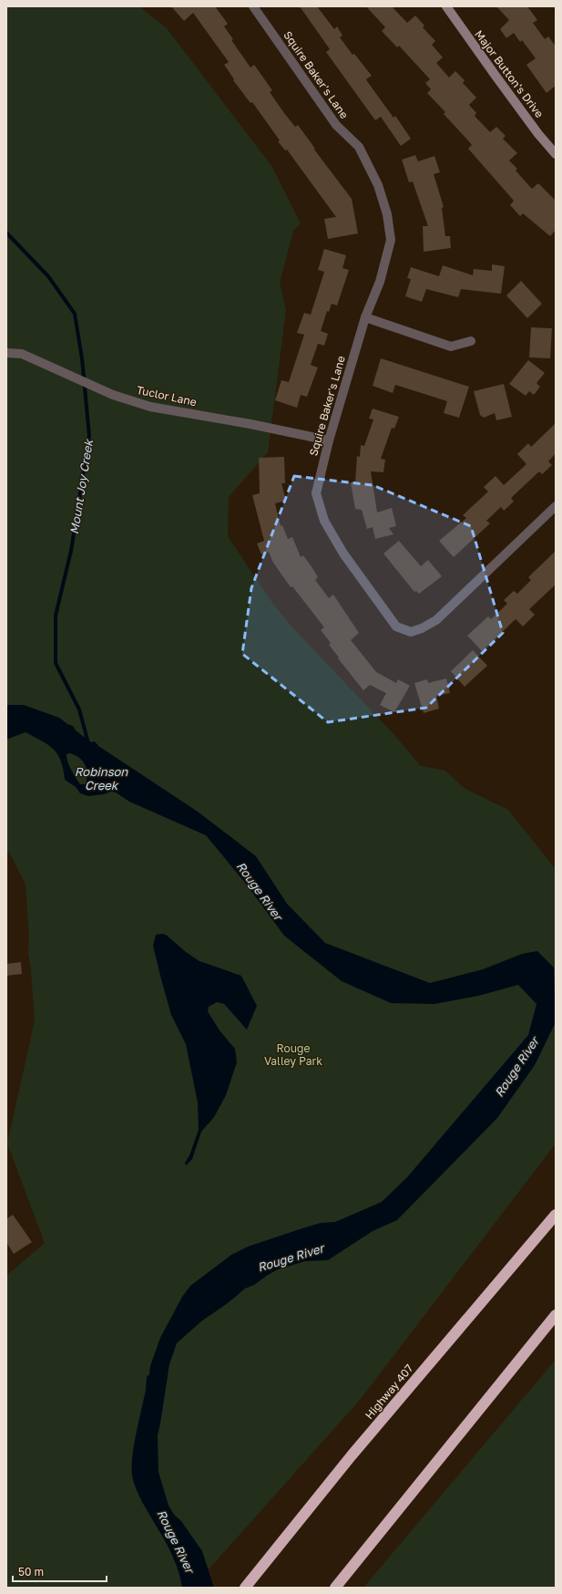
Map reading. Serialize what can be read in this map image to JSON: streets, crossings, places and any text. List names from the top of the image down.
{
  "streets": {
    "highway": ["Highway 407"],
    "street": ["Major Button's Drive", "Squire Baker's Lane", "Tuclor Lane"]
  },
  "crossings": [
    ["Squire Baker's Lane", "Tuclor Lane"]
  ],
  "water": ["Mount Joy Creek", "Robinson Creek", "Rouge River"],
  "parks": ["Rouge Valley Park"],
  "scale_bar": "50 m"
}
